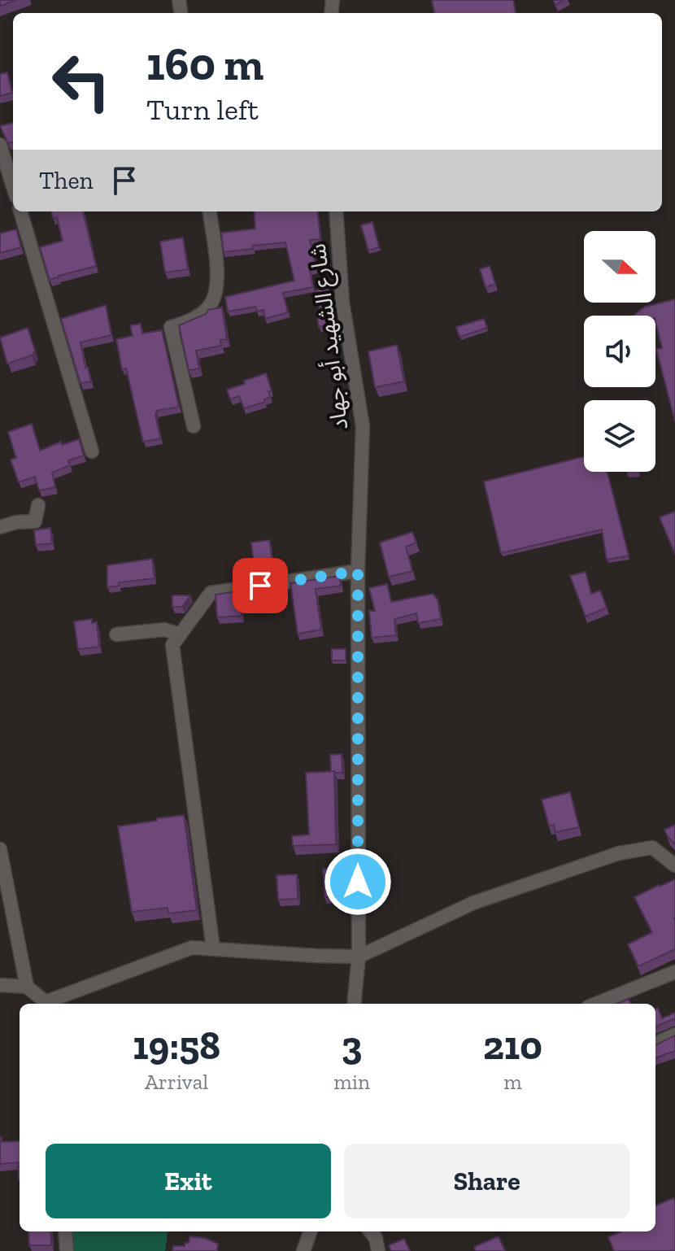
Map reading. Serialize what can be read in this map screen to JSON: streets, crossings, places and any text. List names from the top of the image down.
{
  "streets": {
    "street": ["شارع الشهيد أبو جهاد"]
  },
  "north": "right",
  "page": {
    "turn": ["160 m", "Turn left"],
    "then": "Then",
    "eta": [
      "19:58",
      "Arrival",
      "3",
      "min",
      "210",
      "m"
    ],
    "buttons": ["Exit", "Share"]
  }
}
